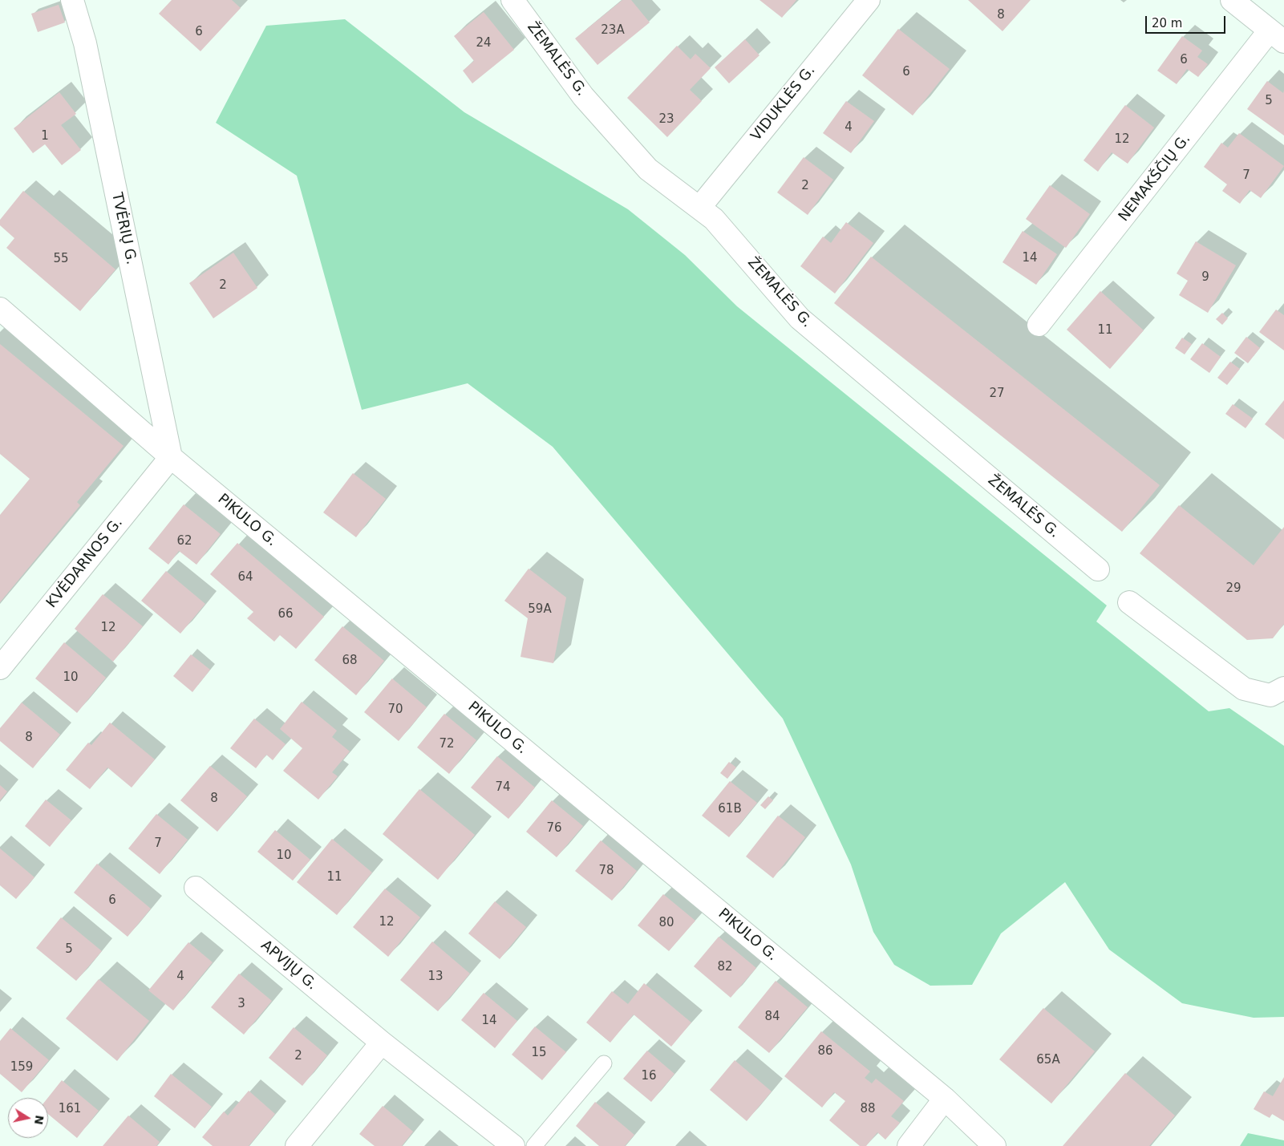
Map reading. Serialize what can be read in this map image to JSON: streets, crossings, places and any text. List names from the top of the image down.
{
  "streets": {
    "street": [
      "ŽEMALĖS G.",
      "VIDUKLĖS G.",
      "NEMAKŠČIŲ G.",
      "TVĖRIŲ G.",
      "PIKULO G.",
      "KVĖDARNOS G.",
      "APVIJŲ G."
    ]
  },
  "crossings": [
    ["ŽEMALĖS G.", "VIDUKLĖS G."],
    ["TVĖRIŲ G.", "PIKULO G."],
    ["TVĖRIŲ G.", "KVĖDARNOS G."],
    ["PIKULO G.", "KVĖDARNOS G."]
  ],
  "house_numbers": [
    "8",
    "23A",
    "6",
    "24",
    "6",
    "6",
    "5",
    "23",
    "4",
    "1",
    "12",
    "7",
    "2",
    "14",
    "55",
    "9",
    "2",
    "11",
    "27",
    "62",
    "64",
    "29",
    "59A",
    "66",
    "12",
    "68",
    "10",
    "70",
    "8",
    "72",
    "74",
    "8",
    "61B",
    "76",
    "7",
    "10",
    "78",
    "11",
    "6",
    "12",
    "80",
    "5",
    "82",
    "4",
    "13",
    "3",
    "84",
    "14",
    "86",
    "15",
    "2",
    "65A",
    "159",
    "16",
    "161",
    "88"
  ],
  "scale_bar": "20 m",
  "north": "right"
}
